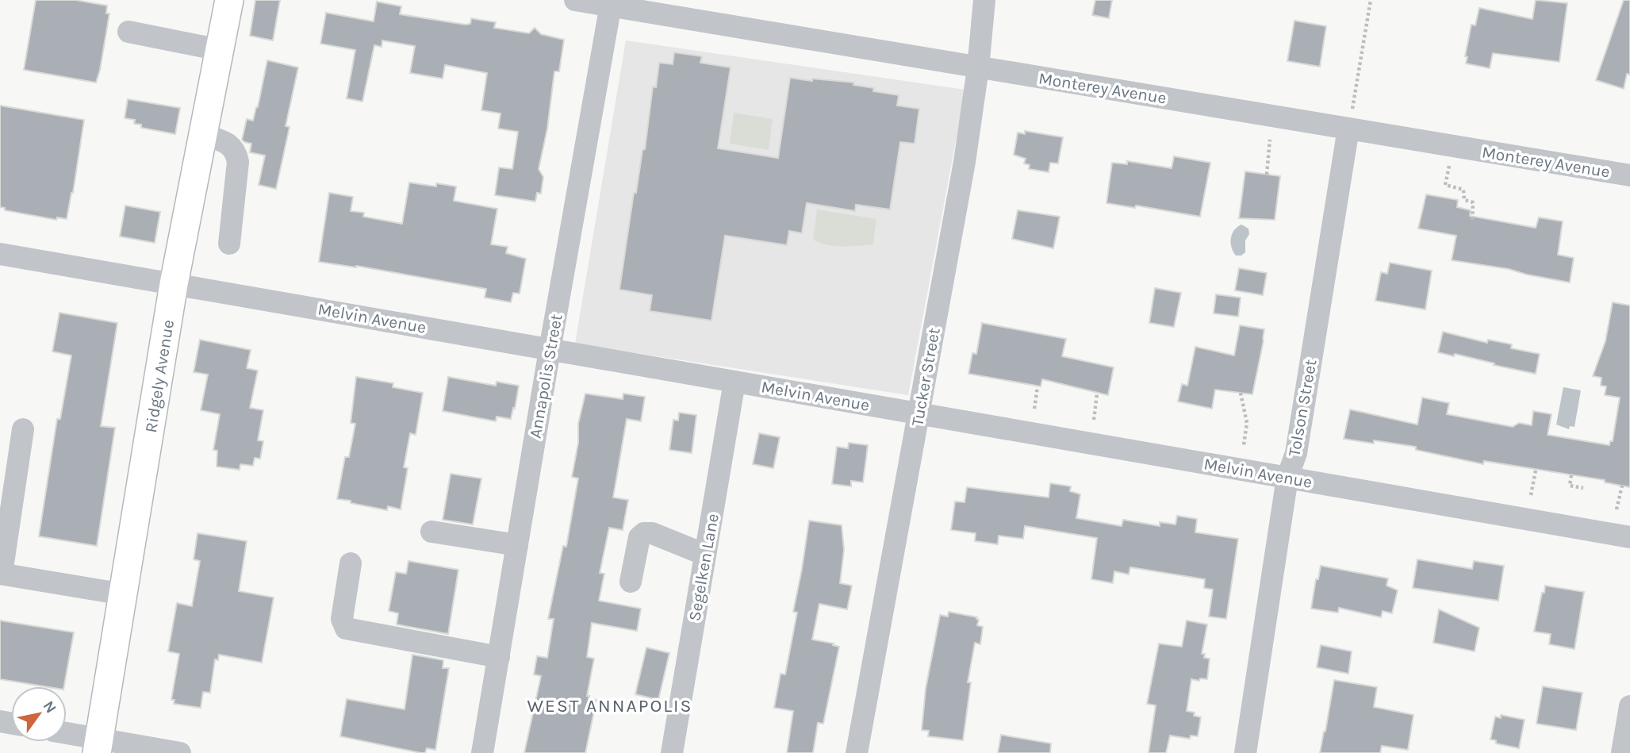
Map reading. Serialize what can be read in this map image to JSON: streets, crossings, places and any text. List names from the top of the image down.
{
  "streets": {
    "main road": ["Ridgely Avenue"],
    "street": [
      "Monterey Avenue",
      "Melvin Avenue",
      "Annapolis Street",
      "Tucker Street",
      "Tolson Street",
      "Segelken Lane"
    ]
  },
  "crossings": [
    ["Monterey Avenue", "Annapolis Street"],
    ["Monterey Avenue", "Tucker Street"],
    ["Monterey Avenue", "Tolson Street"],
    ["Melvin Avenue", "Ridgely Avenue"],
    ["Melvin Avenue", "Annapolis Street"],
    ["Melvin Avenue", "Tucker Street"],
    ["Melvin Avenue", "Tolson Street"],
    ["Melvin Avenue", "Segelken Lane"]
  ],
  "districts": ["WEST ANNAPOLIS"],
  "north": "top right"
}
